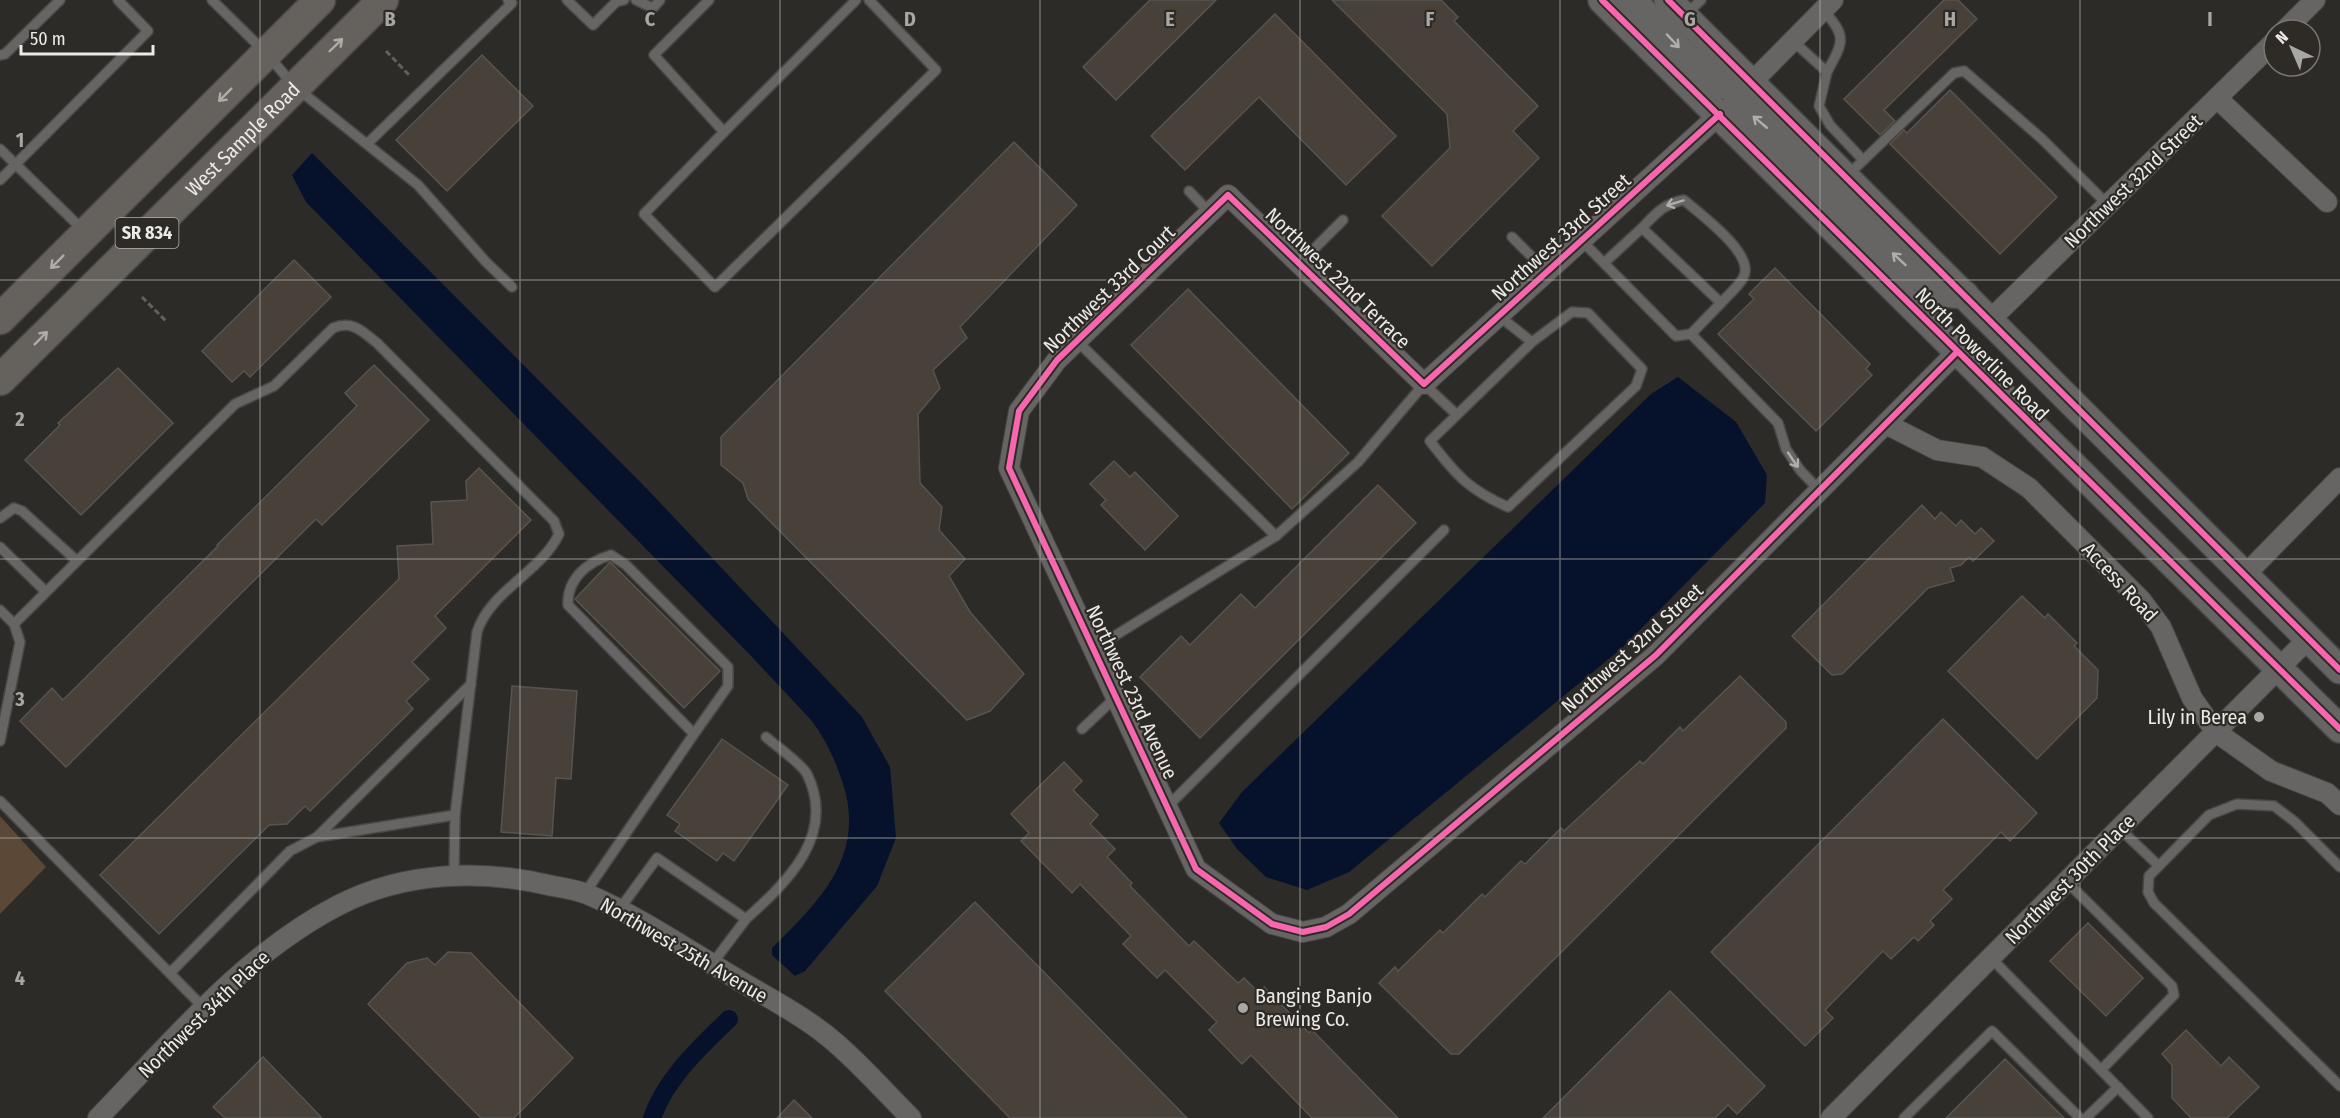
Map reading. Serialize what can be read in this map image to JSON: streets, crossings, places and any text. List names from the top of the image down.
{
  "streets": {
    "main road": ["West Sample Road", "SR 834", "North Powerline Road"],
    "street": [
      "Northwest 32nd Street",
      "Northwest 33rd Street",
      "Northwest 22nd Terrace",
      "Northwest 33rd Court",
      "Access Road",
      "Northwest 23rd Avenue",
      "Northwest 30th Place",
      "Northwest 25th Avenue",
      "Northwest 34th Place"
    ]
  },
  "crossings": [
    ["Northwest 32nd Street", "North Powerline Road"],
    ["Northwest 32nd Street", "Access Road"],
    ["Northwest 32nd Street", "Northwest 23rd Avenue"],
    ["Northwest 33rd Street", "Northwest 22nd Terrace"],
    ["Northwest 33rd Street", "North Powerline Road"],
    ["Northwest 22nd Terrace", "Northwest 33rd Court"],
    ["Northwest 33rd Court", "Northwest 23rd Avenue"],
    ["North Powerline Road", "Northwest 30th Place"],
    ["Access Road", "Northwest 30th Place"],
    ["Northwest 25th Avenue", "Northwest 34th Place"]
  ],
  "places": ["Lily in Berea", "Banging Banjo Brewing Co."],
  "scale_bar": "50 m",
  "north": "top left",
  "grid": {
    "columns": [
      "B",
      "C",
      "D",
      "E",
      "F",
      "G",
      "H",
      "I"
    ],
    "rows": [
      "1",
      "2",
      "3",
      "4"
    ]
  }
}
